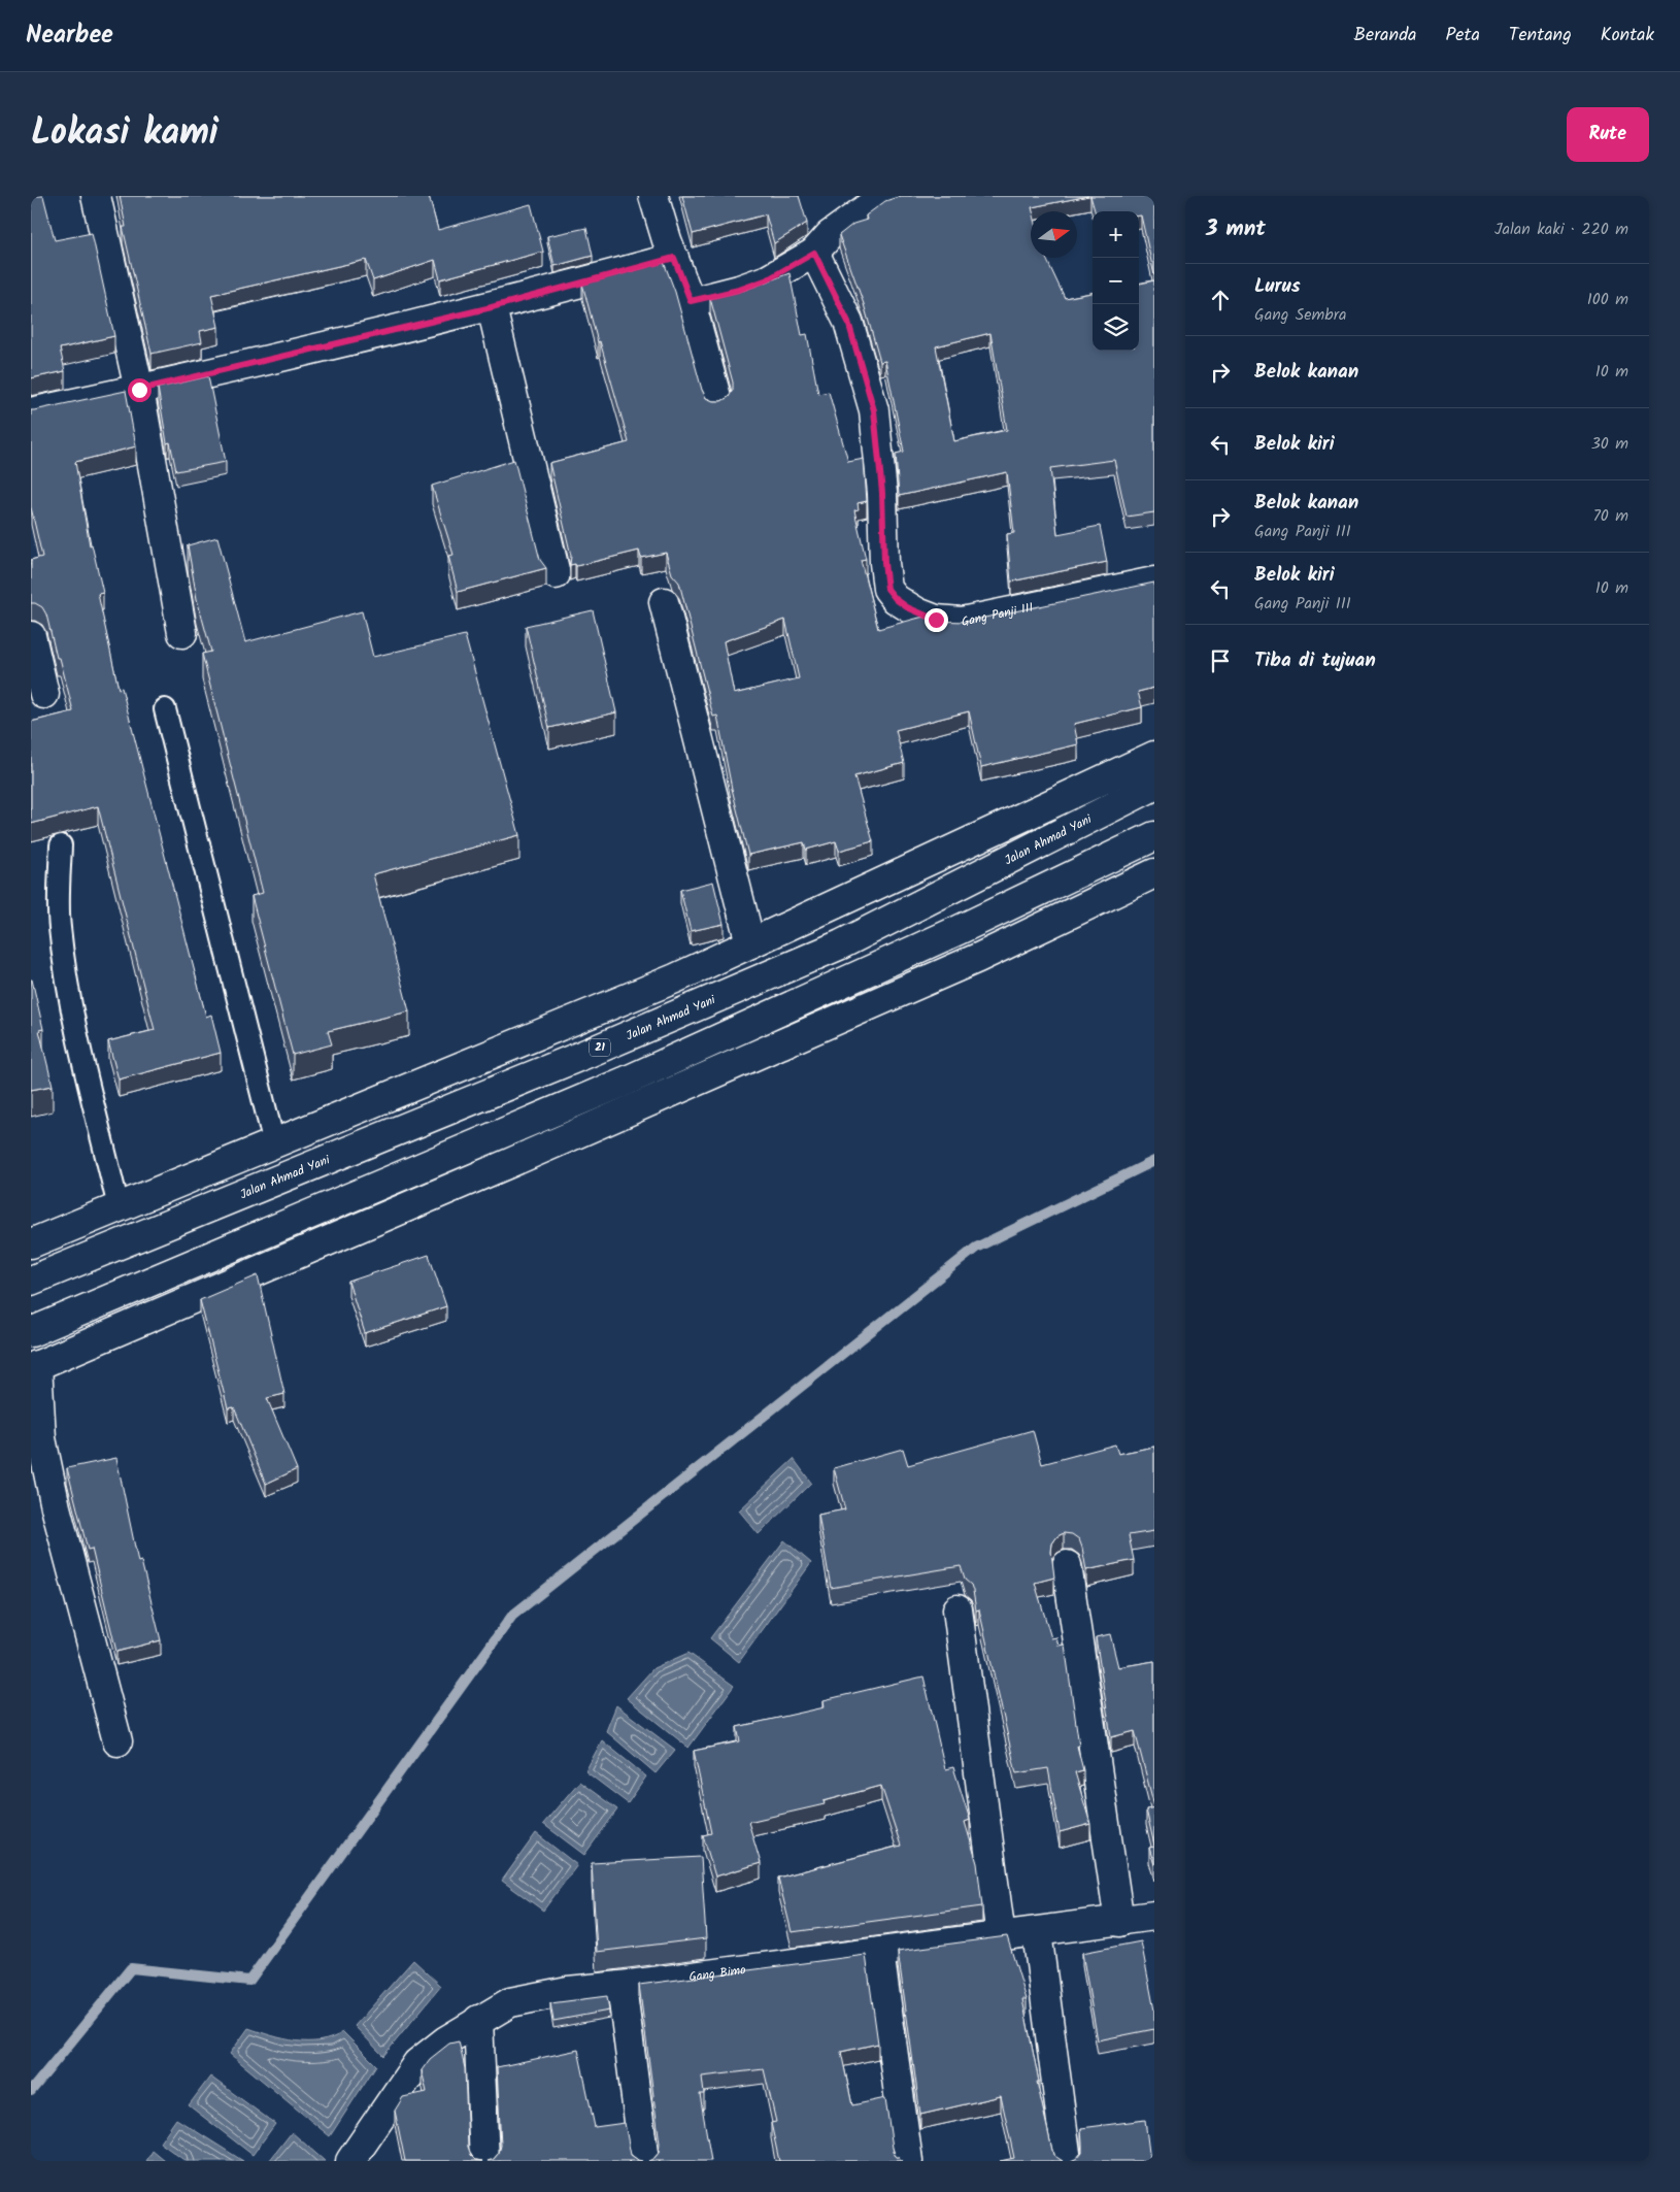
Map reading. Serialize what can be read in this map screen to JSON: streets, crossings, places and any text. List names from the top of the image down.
{
  "streets": {
    "main road": [
      "Gang Panji III",
      "Jalan Ahmad Yani",
      "21",
      "Gang Bimo"
    ]
  },
  "north": "right",
  "page": {
    "header": "Nearbee",
    "nav": [
      "Beranda",
      "Peta",
      "Tentang",
      "Kontak"
    ],
    "title": "Lokasi kami",
    "buttons": "Rute",
    "heading": ["3 mnt", "Jalan kaki · 220 m"],
    "map_buttons": ["+", "−"],
    "list": [
      ["Lurus", "Gang Sembra", "100 m"],
      ["Belok kanan", "10 m"],
      ["Belok kiri", "30 m"],
      ["Belok kanan", "Gang Panji III", "70 m"],
      ["Belok kiri", "Gang Panji III", "10 m"],
      "Tiba di tujuan"
    ]
  }
}
